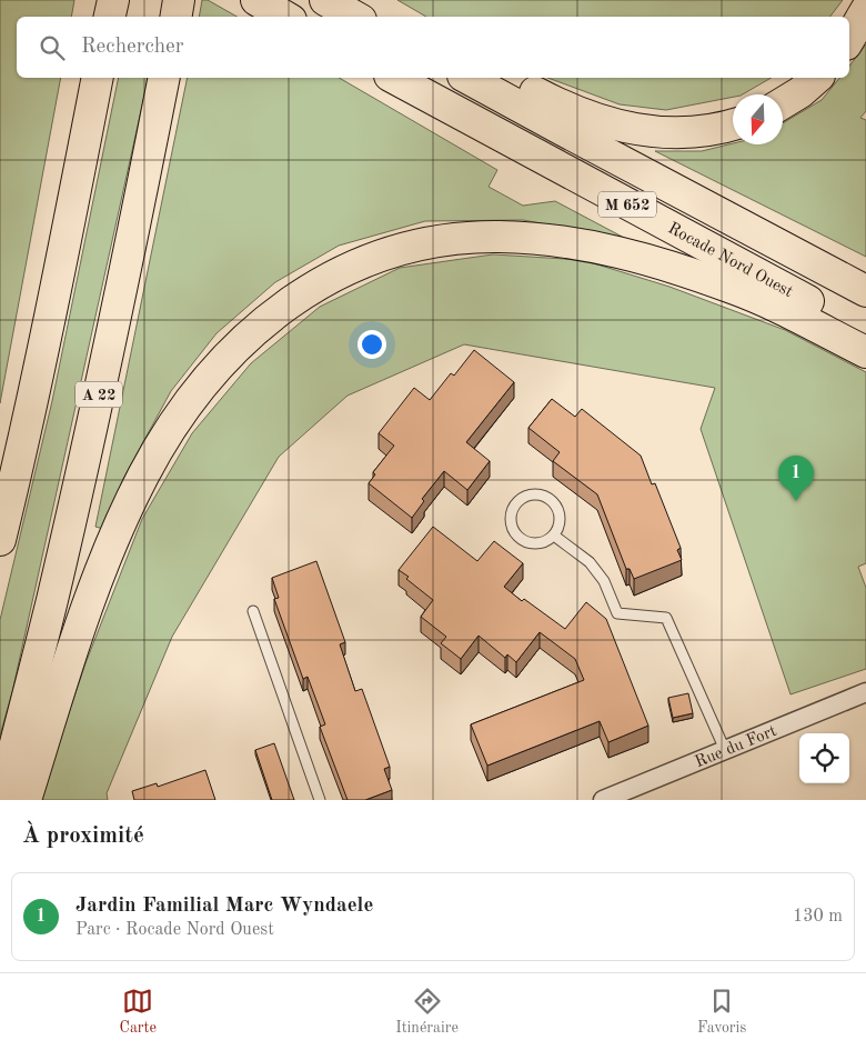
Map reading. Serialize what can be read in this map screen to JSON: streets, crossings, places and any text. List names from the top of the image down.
{
  "streets": {
    "highway": ["M 652", "Rocade Nord Ouest", "A 22"],
    "street": ["Rue du Fort"]
  },
  "north": "bottom",
  "page": {
    "search": "Rechercher",
    "pins": "1",
    "heading": "À proximité",
    "list": [
      {
        "mark": "1",
        "name": "Jardin Familial Marc Wyndaele",
        "note": "Parc · Rocade Nord Ouest",
        "value": "130 m"
      }
    ],
    "nav": ["Carte", "Itinéraire", "Favoris"]
  }
}
